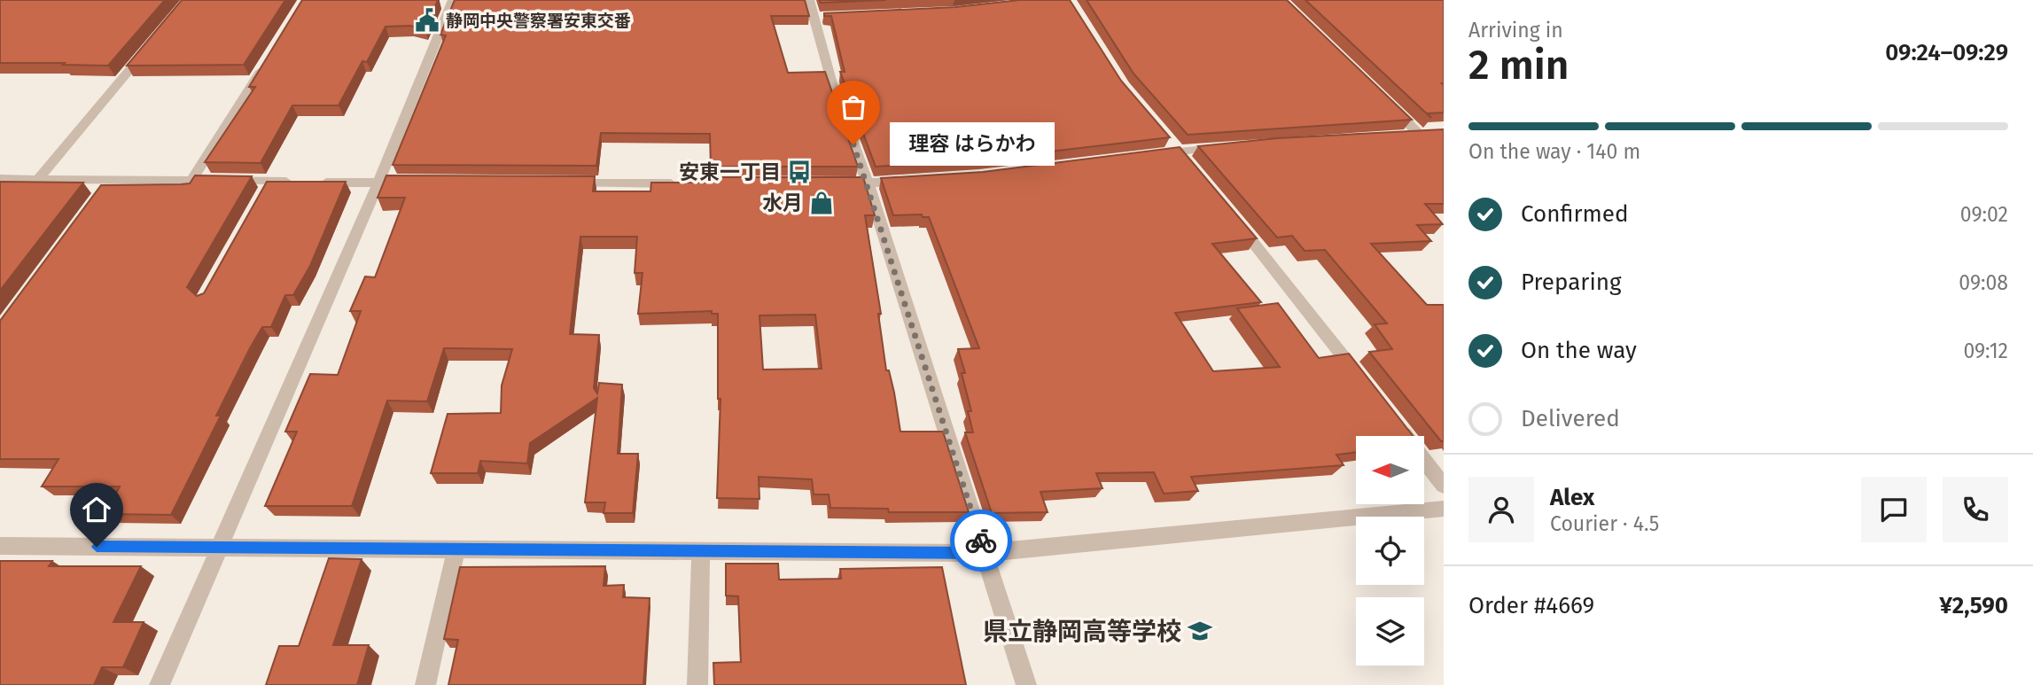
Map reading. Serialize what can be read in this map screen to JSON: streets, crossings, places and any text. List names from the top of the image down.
{
  "places": {
    "public building": ["静岡中央警察署安東交番"],
    "other": ["理容 はらかわ"],
    "bus stop": ["安東一丁目"],
    "shop": ["水月"],
    "school or university": ["県立静岡高等学校"]
  },
  "north": "left",
  "page": {
    "heading": ["2 min", "Arriving in", "09:24–09:29"],
    "panel": [
      "Alex",
      "Courier · 4.5",
      "Order #4669",
      "¥2,590"
    ],
    "bar": "On the way · 140 m",
    "bubble": "理容 はらかわ",
    "list": [
      ["Confirmed", "09:02"],
      ["Preparing", "09:08"],
      ["On the way", "09:12"],
      "Delivered"
    ]
  }
}
